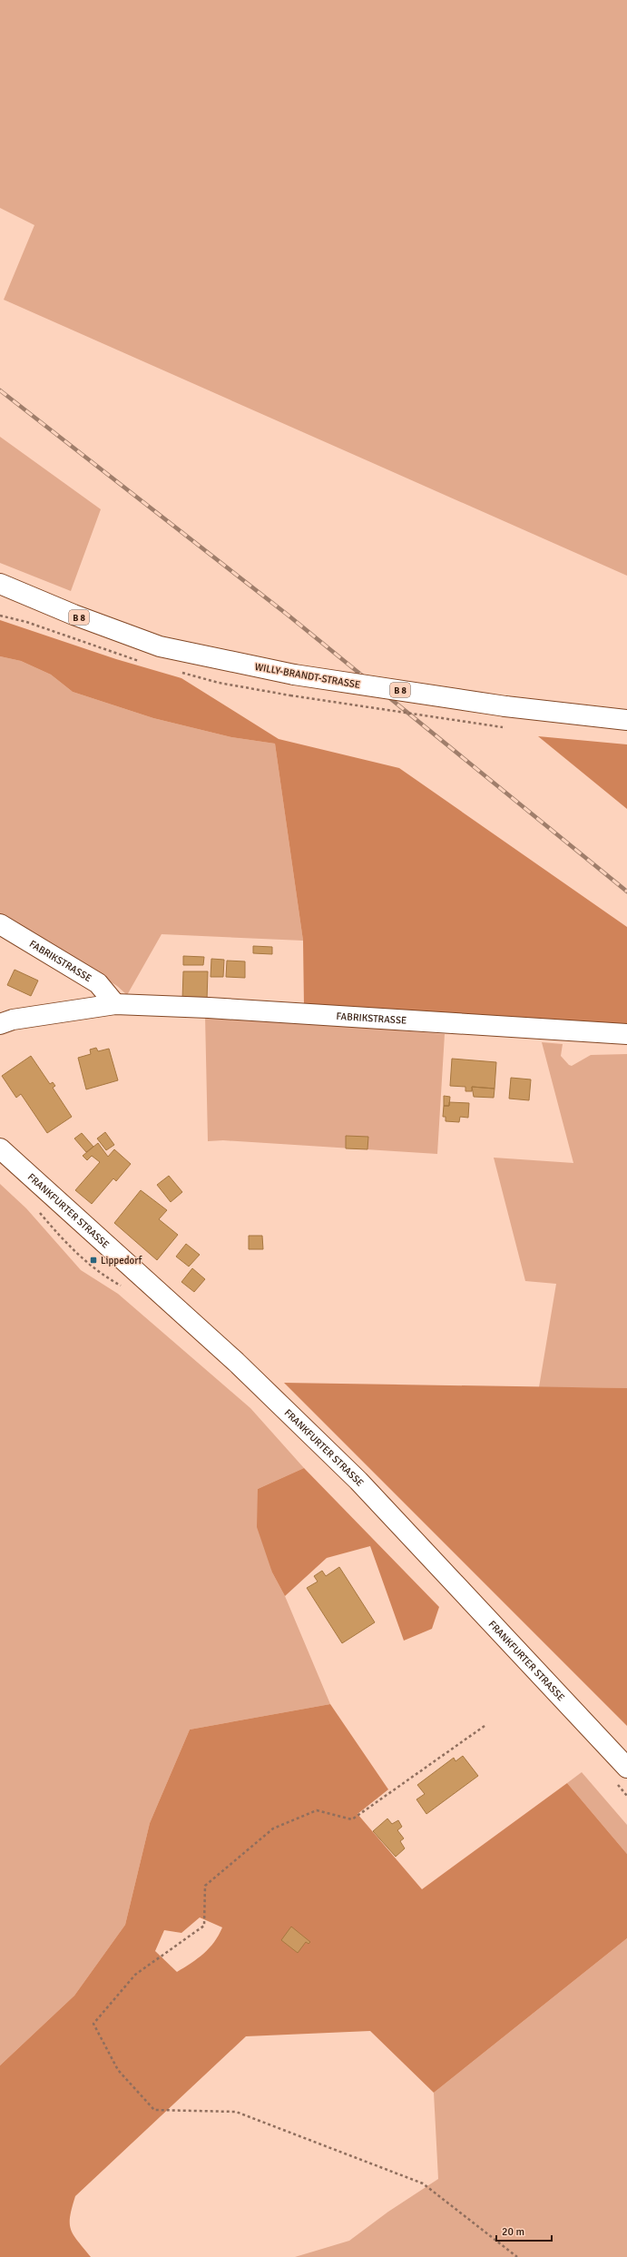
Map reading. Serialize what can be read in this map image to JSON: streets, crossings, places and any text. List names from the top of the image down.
{
  "streets": {
    "main road": [
      "B 8",
      "WILLY-BRANDT-STRASSE",
      "FABRIKSTRASSE",
      "FRANKFURTER STRASSE"
    ]
  },
  "places": {
    "transit": ["Lippedorf"]
  },
  "scale_bar": "20 m"
}
